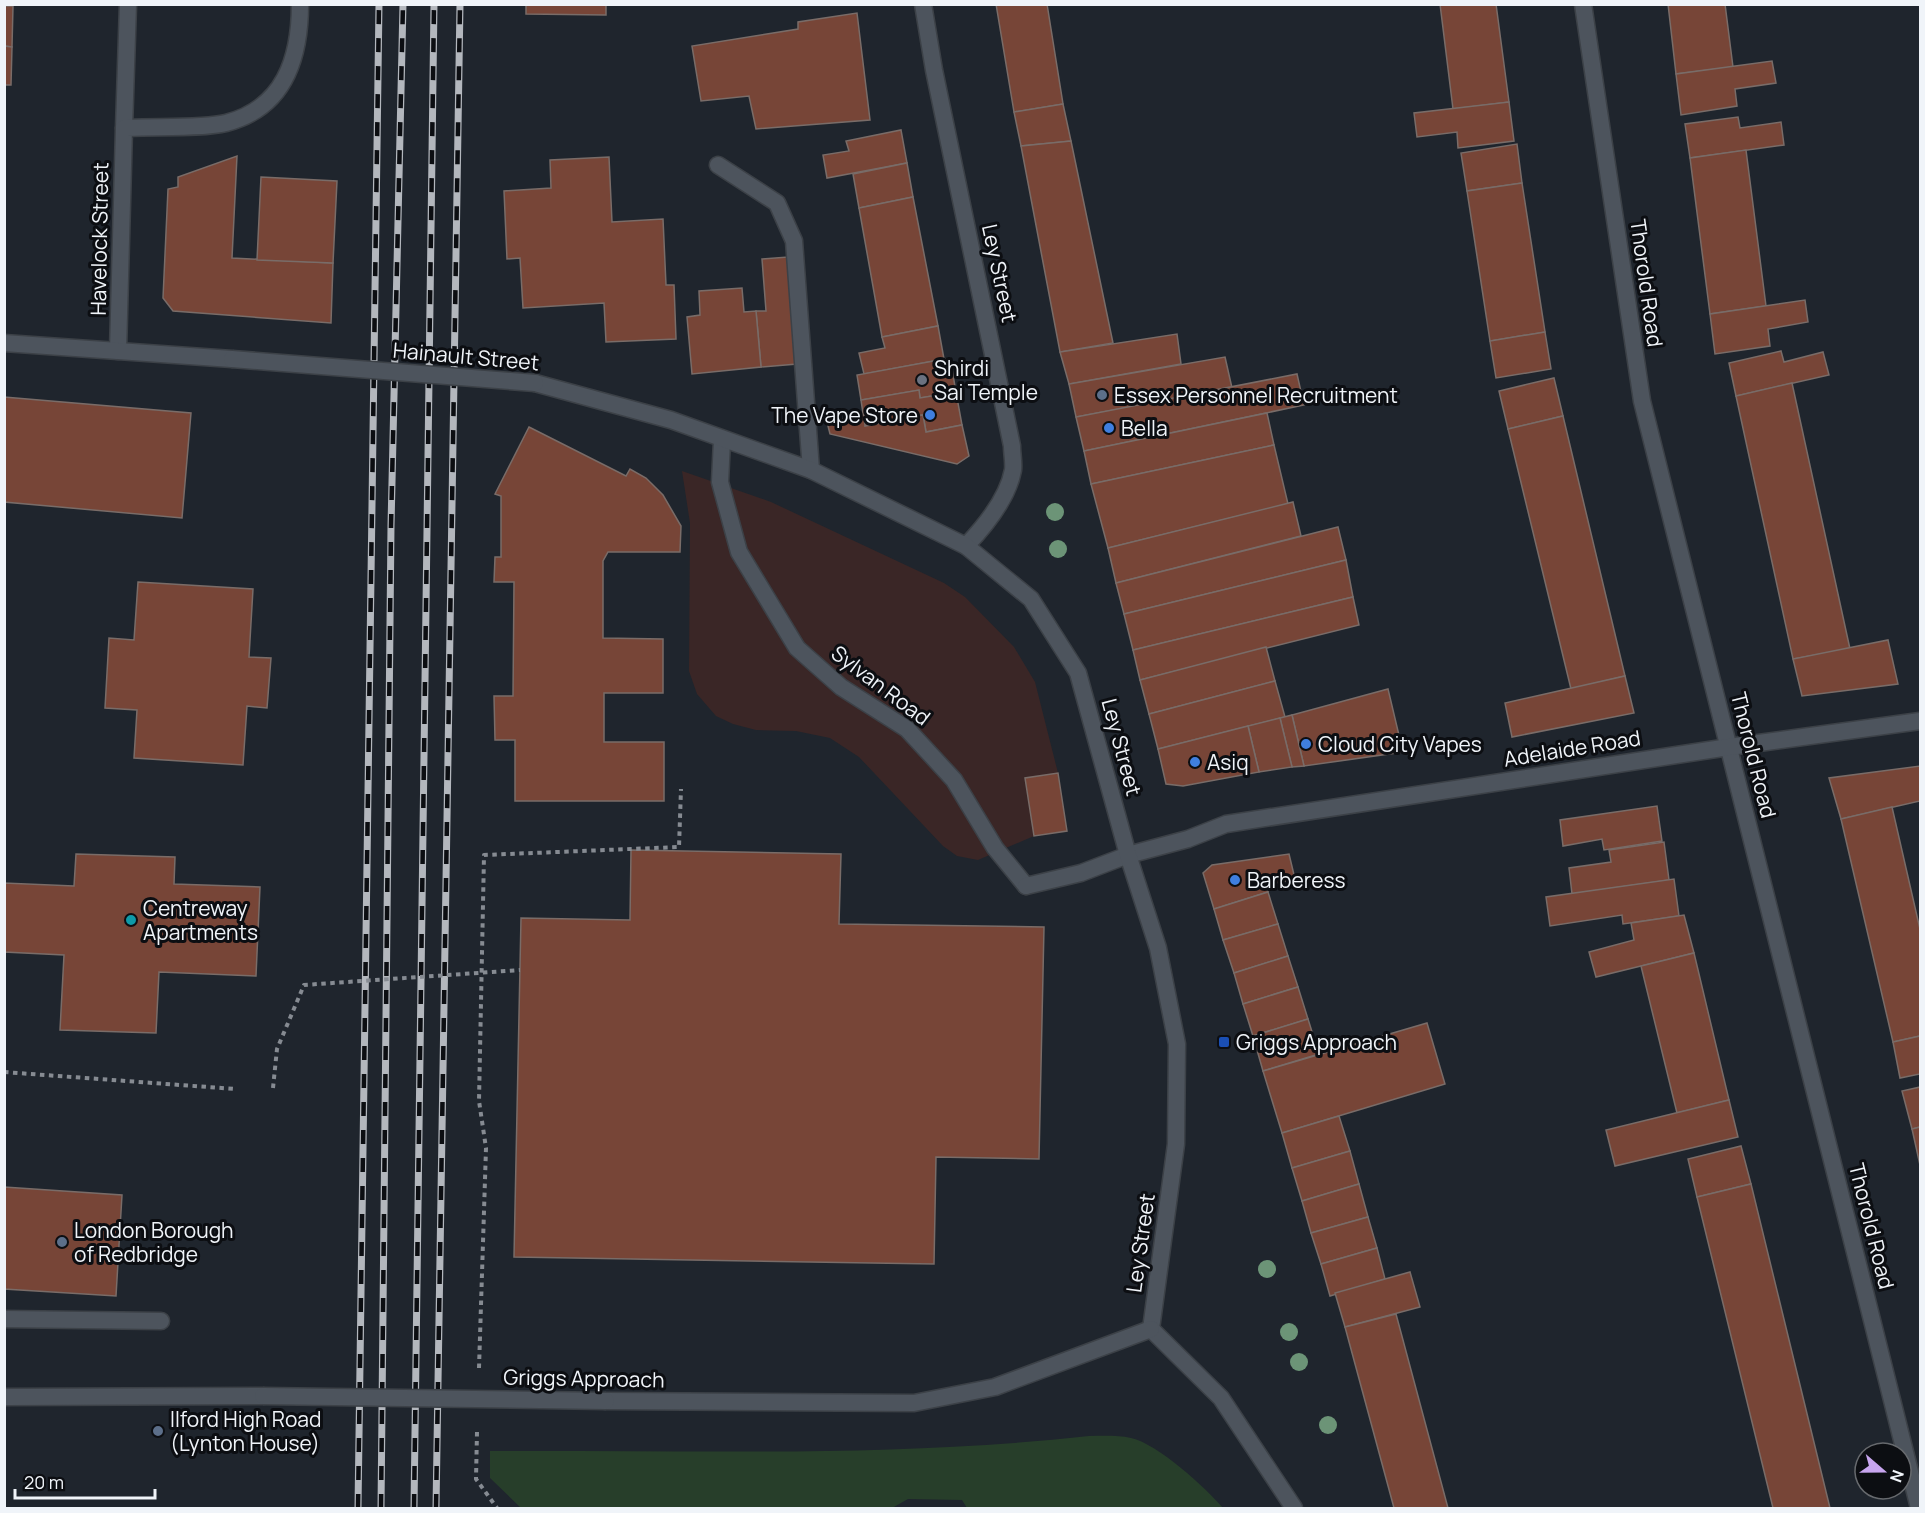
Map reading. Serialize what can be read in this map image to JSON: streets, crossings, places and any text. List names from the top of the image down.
{
  "streets": {
    "street": [
      "Havelock Street",
      "Ley Street",
      "Thorold Road",
      "Hainault Street",
      "Sylvan Road",
      "Adelaide Road",
      "Griggs Approach"
    ]
  },
  "crossings": [
    ["Havelock Street", "Hainault Street"],
    ["Ley Street", "Hainault Street"],
    ["Ley Street", "Sylvan Road"],
    ["Ley Street", "Adelaide Road"],
    ["Ley Street", "Griggs Approach"],
    ["Thorold Road", "Adelaide Road"],
    ["Hainault Street", "Sylvan Road"],
    ["Sylvan Road", "Adelaide Road"]
  ],
  "places": {
    "other": [
      "Shirdi Sai Temple",
      "Essex Personnel Recruitment",
      "The Vape Store",
      "Bella",
      "Cloud City Vapes",
      "Asiq",
      "Barberess",
      "Centreway Apartments",
      "London Borough of Redbridge",
      "Ilford High Road (Lynton House)"
    ],
    "transit": ["Griggs Approach"]
  },
  "scale_bar": "20 m",
  "north": "right"
}
